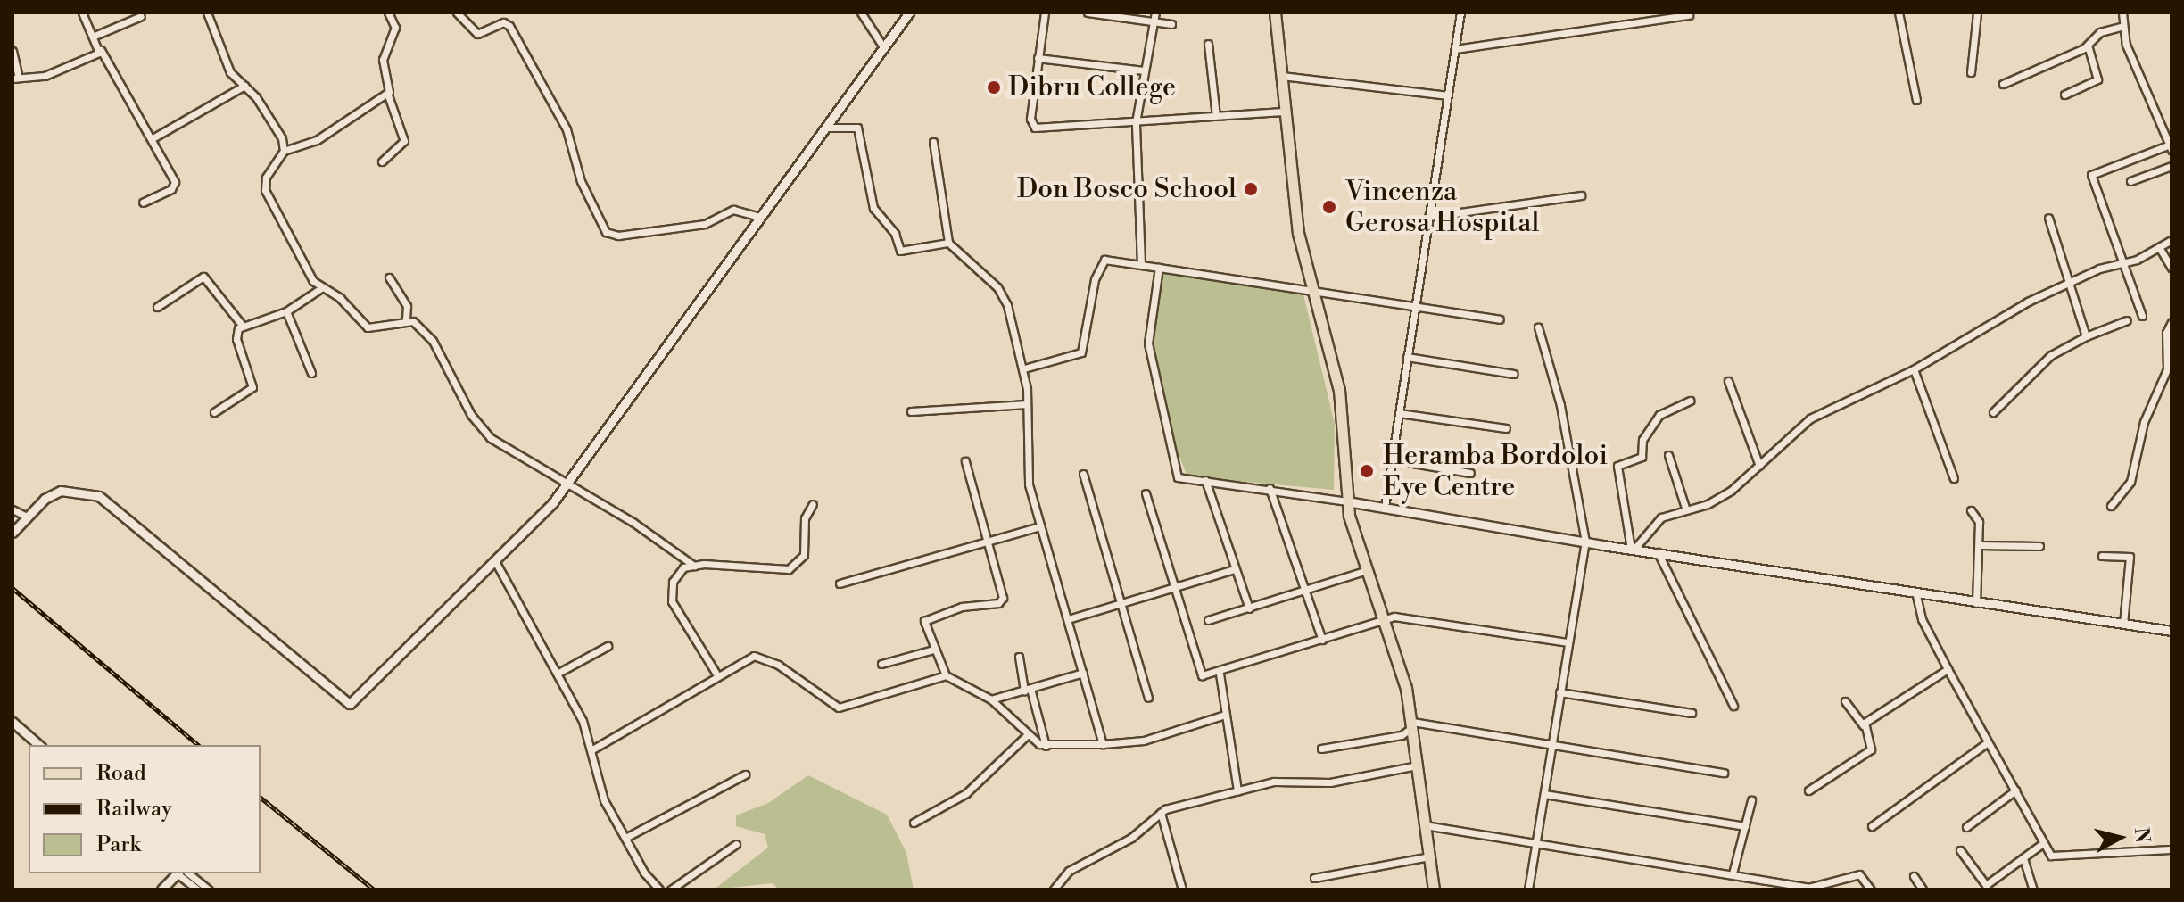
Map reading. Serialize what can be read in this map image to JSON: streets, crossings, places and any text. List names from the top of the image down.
{
  "places": [
    "Dibru College",
    "Don Bosco School",
    "Vincenza Gerosa Hospital",
    "Heramba Bordoloi Eye Centre"
  ],
  "legend": ["Road", "Railway", "Park"],
  "north": "right"
}
